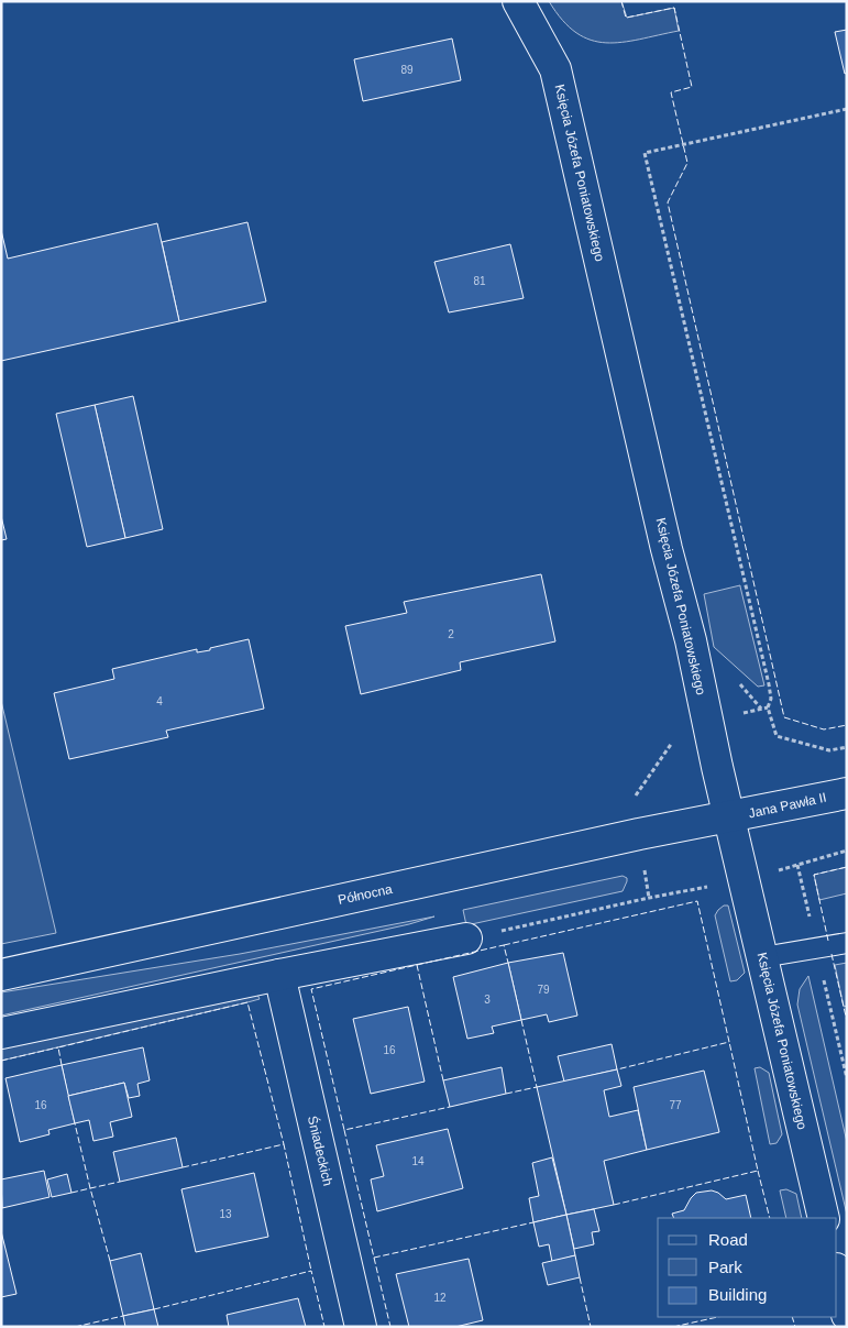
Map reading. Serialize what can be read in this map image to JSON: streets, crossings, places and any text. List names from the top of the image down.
{
  "streets": {
    "street": [
      "Księcia Józefa Poniatowskiego",
      "Jana Pawła II",
      "Północna",
      "Śniadeckich"
    ]
  },
  "crossings": [
    ["Księcia Józefa Poniatowskiego", "Jana Pawła II"],
    ["Księcia Józefa Poniatowskiego", "Północna"],
    ["Jana Pawła II", "Północna"]
  ],
  "house_numbers": [
    "89",
    "81",
    "2",
    "4",
    "79",
    "3",
    "16",
    "16",
    "77",
    "14",
    "13",
    "12"
  ],
  "legend": ["Road", "Park", "Building"]
}
